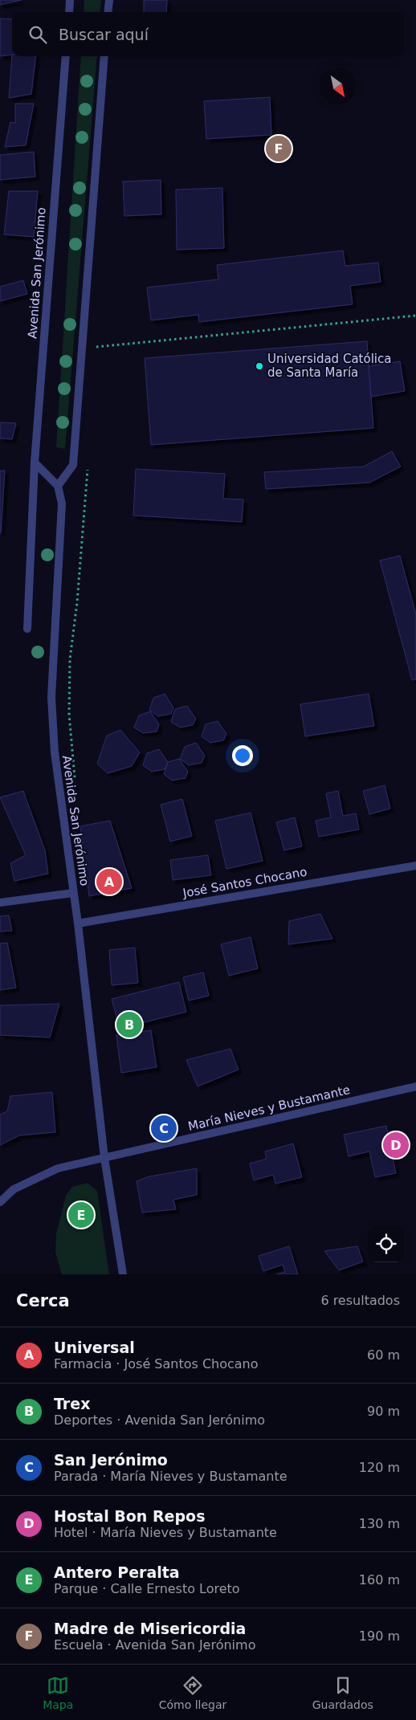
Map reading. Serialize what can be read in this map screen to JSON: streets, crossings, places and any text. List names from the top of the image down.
{
  "streets": {
    "street": ["Avenida San Jerónimo", "José Santos Chocano", "María Nieves y Bustamante"]
  },
  "crossings": [
    ["Avenida San Jerónimo", "José Santos Chocano"],
    ["Avenida San Jerónimo", "María Nieves y Bustamante"]
  ],
  "places": ["Universidad Católica de Santa María"],
  "north": "bottom right",
  "page": {
    "search": "Buscar aquí",
    "pins": [
      "F",
      "A",
      "B",
      "C",
      "D",
      "E"
    ],
    "heading": ["Cerca", "6 resultados"],
    "list": [
      {
        "mark": "A",
        "name": "Universal",
        "note": "Farmacia · José Santos Chocano",
        "value": "60 m"
      },
      {
        "mark": "B",
        "name": "Trex",
        "note": "Deportes · Avenida San Jerónimo",
        "value": "90 m"
      },
      {
        "mark": "C",
        "name": "San Jerónimo",
        "note": "Parada · María Nieves y Bustamante",
        "value": "120 m"
      },
      {
        "mark": "D",
        "name": "Hostal Bon Repos",
        "note": "Hotel · María Nieves y Bustamante",
        "value": "130 m"
      },
      {
        "mark": "E",
        "name": "Antero Peralta",
        "note": "Parque · Calle Ernesto Loreto",
        "value": "160 m"
      },
      {
        "mark": "F",
        "name": "Madre de Misericordia",
        "note": "Escuela · Avenida San Jerónimo",
        "value": "190 m"
      }
    ],
    "nav": ["Mapa", "Cómo llegar", "Guardados"]
  }
}
